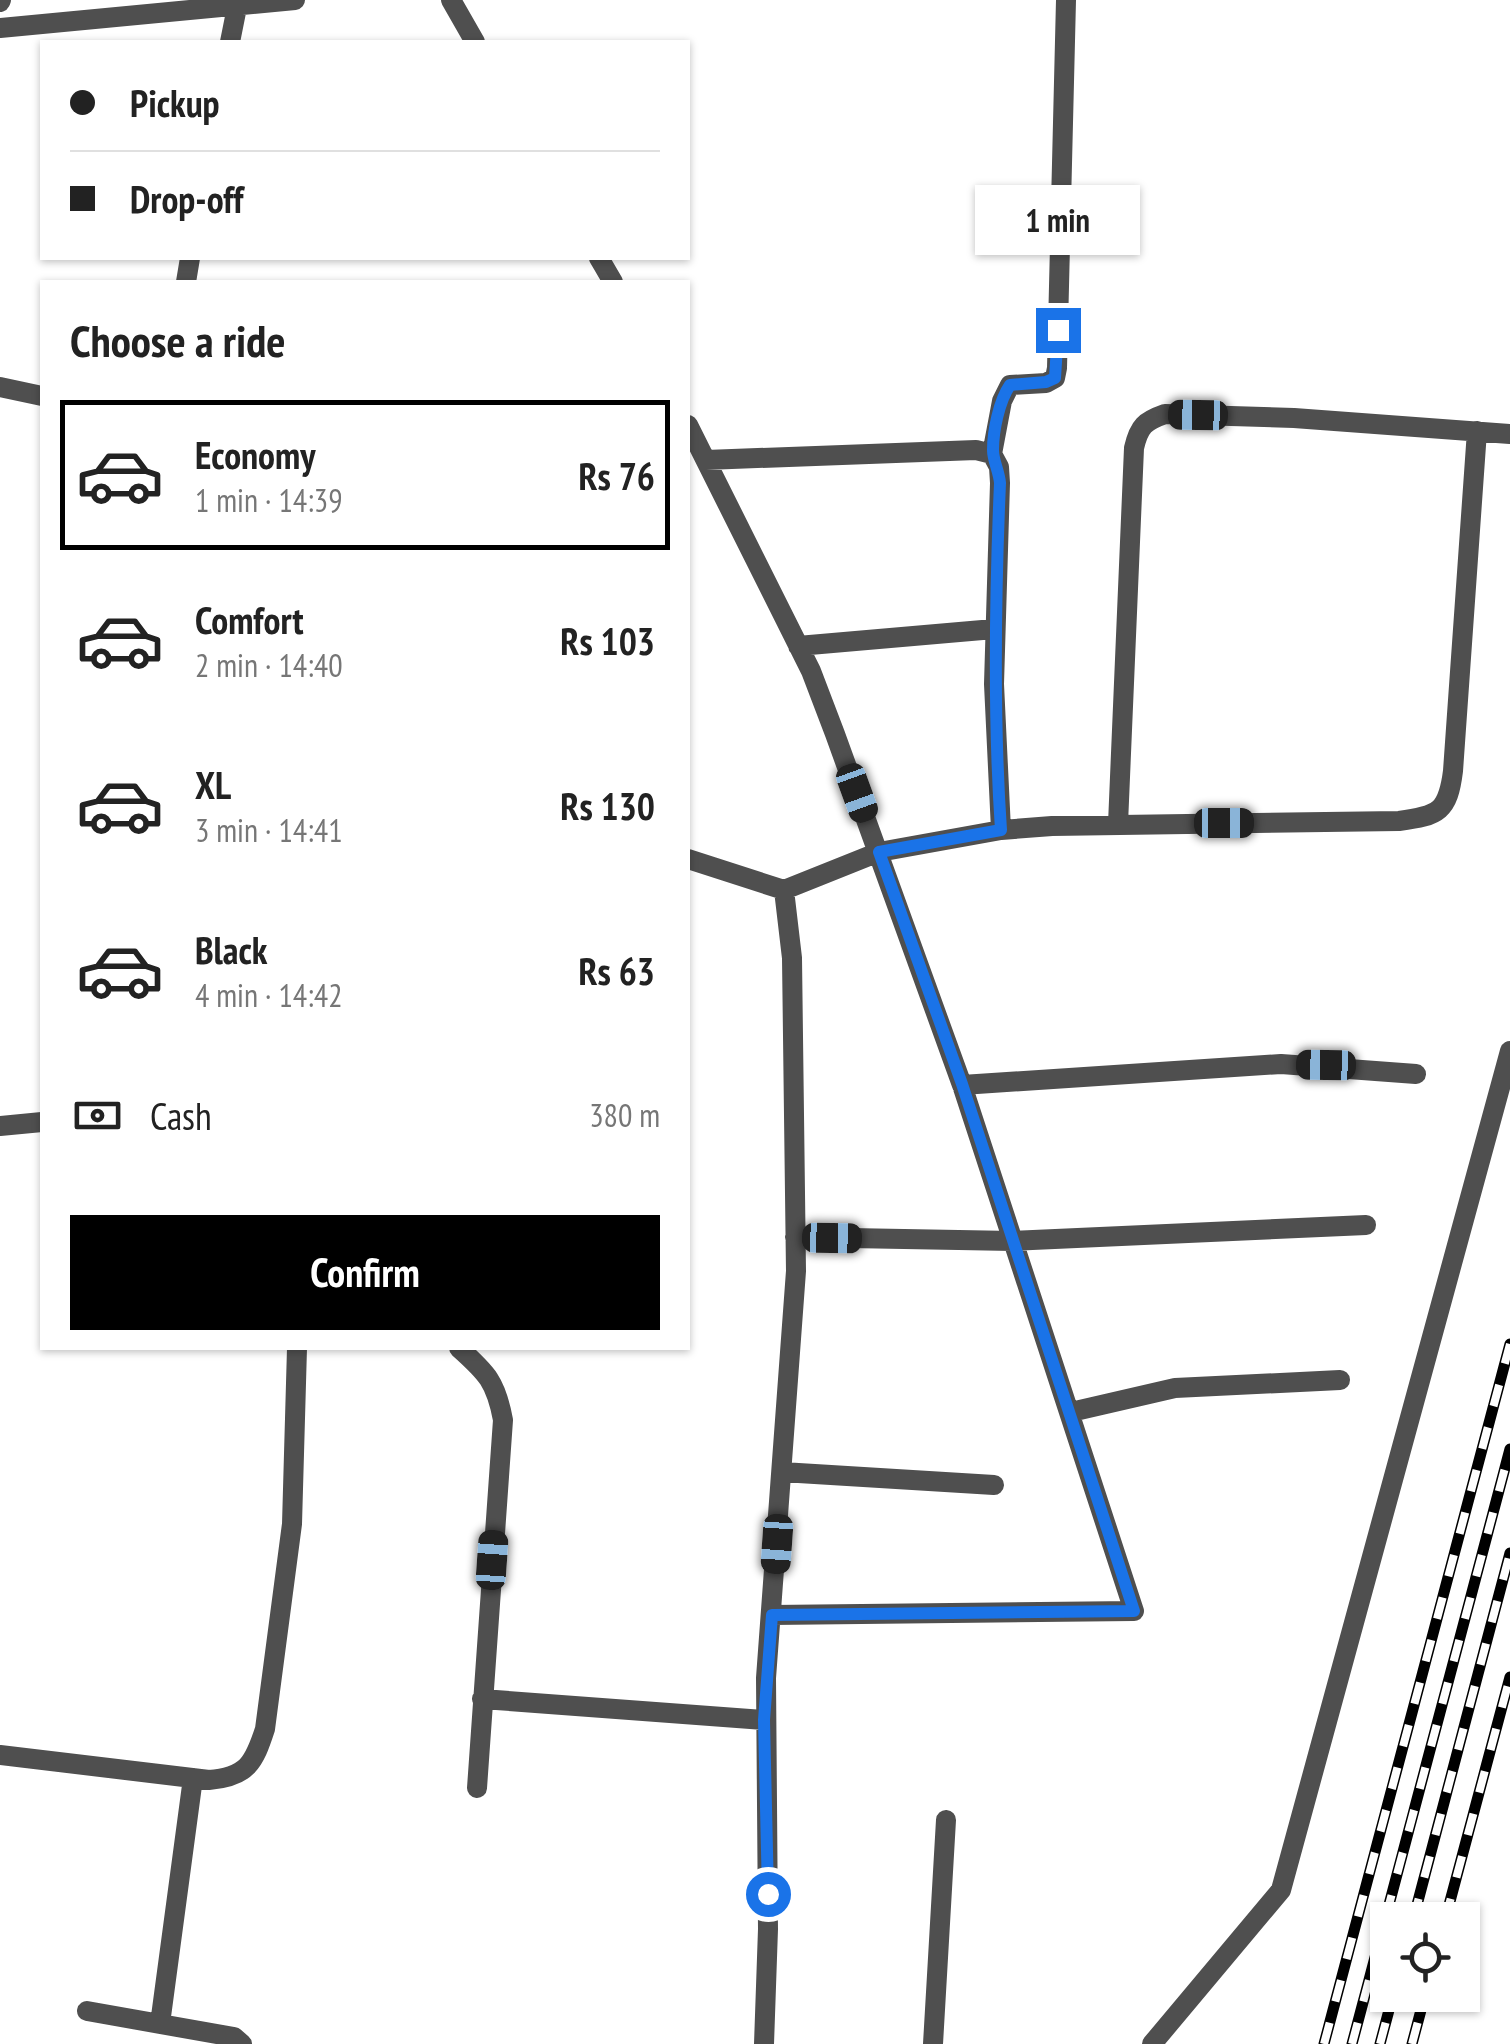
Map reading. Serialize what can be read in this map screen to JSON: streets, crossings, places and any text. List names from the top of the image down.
{
  "page": {
    "banner": ["Pickup", "Drop-off"],
    "bubble": "1 min",
    "heading": "Choose a ride",
    "list": [
      {
        "name": "Economy",
        "note": "1 min · 14:39",
        "value": "Rs 76"
      },
      {
        "name": "Comfort",
        "note": "2 min · 14:40",
        "value": "Rs 103"
      },
      {
        "name": "XL",
        "note": "3 min · 14:41",
        "value": "Rs 130"
      },
      {
        "name": "Black",
        "note": "4 min · 14:42",
        "value": "Rs 63"
      }
    ],
    "pay": ["Cash", "380 m"],
    "buttons": "Confirm"
  }
}
